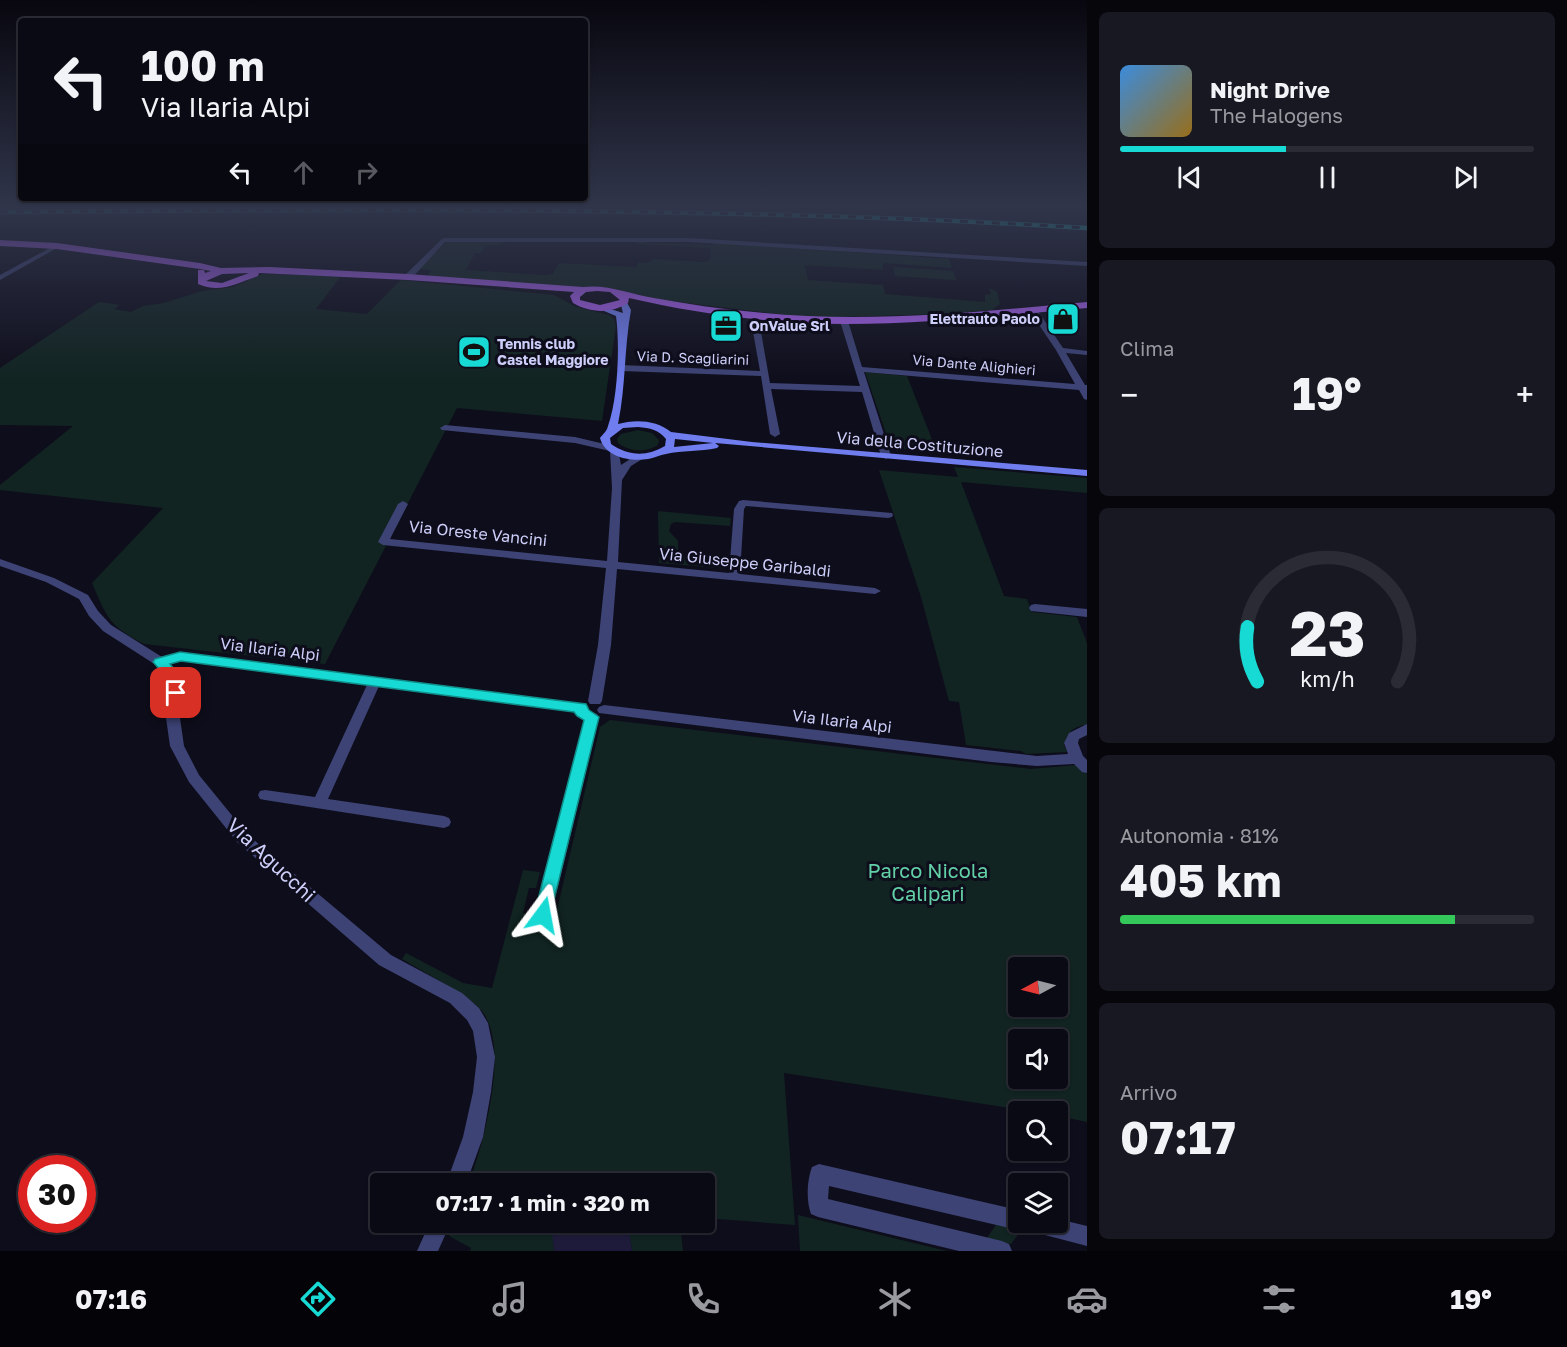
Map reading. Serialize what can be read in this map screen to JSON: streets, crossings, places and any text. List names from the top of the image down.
{
  "streets": {
    "street": [
      "Via D. Scagliarini",
      "Via Dante Alighieri",
      "Via della Costituzione",
      "Via Oreste Vancini",
      "Via Giuseppe Garibaldi",
      "Via Ilaria Alpi",
      "Via Agucchi"
    ]
  },
  "crossings": [
    ["Via Oreste Vancini", "Via Giuseppe Garibaldi"],
    ["Via Ilaria Alpi", "Via Agucchi"]
  ],
  "parks": ["Parco Nicola Calipari"],
  "places": {
    "shop": ["Elettrauto Paolo"],
    "office": ["OnValue Srl"],
    "sports": ["Tennis club Castel Maggiore"]
  },
  "north": "left",
  "page": {
    "turn": ["100 m", "Via Ilaria Alpi"],
    "song": ["Night Drive", "The Halogens"],
    "tile": [
      "Clima",
      ["Autonomia · 81%", "405 km"],
      ["Arrivo", "07:17"]
    ],
    "heat": ["−", "19°", "+"],
    "limit": "30",
    "trip": "07:17 · 1 min · 320 m",
    "tabs": ["07:16", "19°"],
    "gauge": ["23", "km/h"]
  }
}
